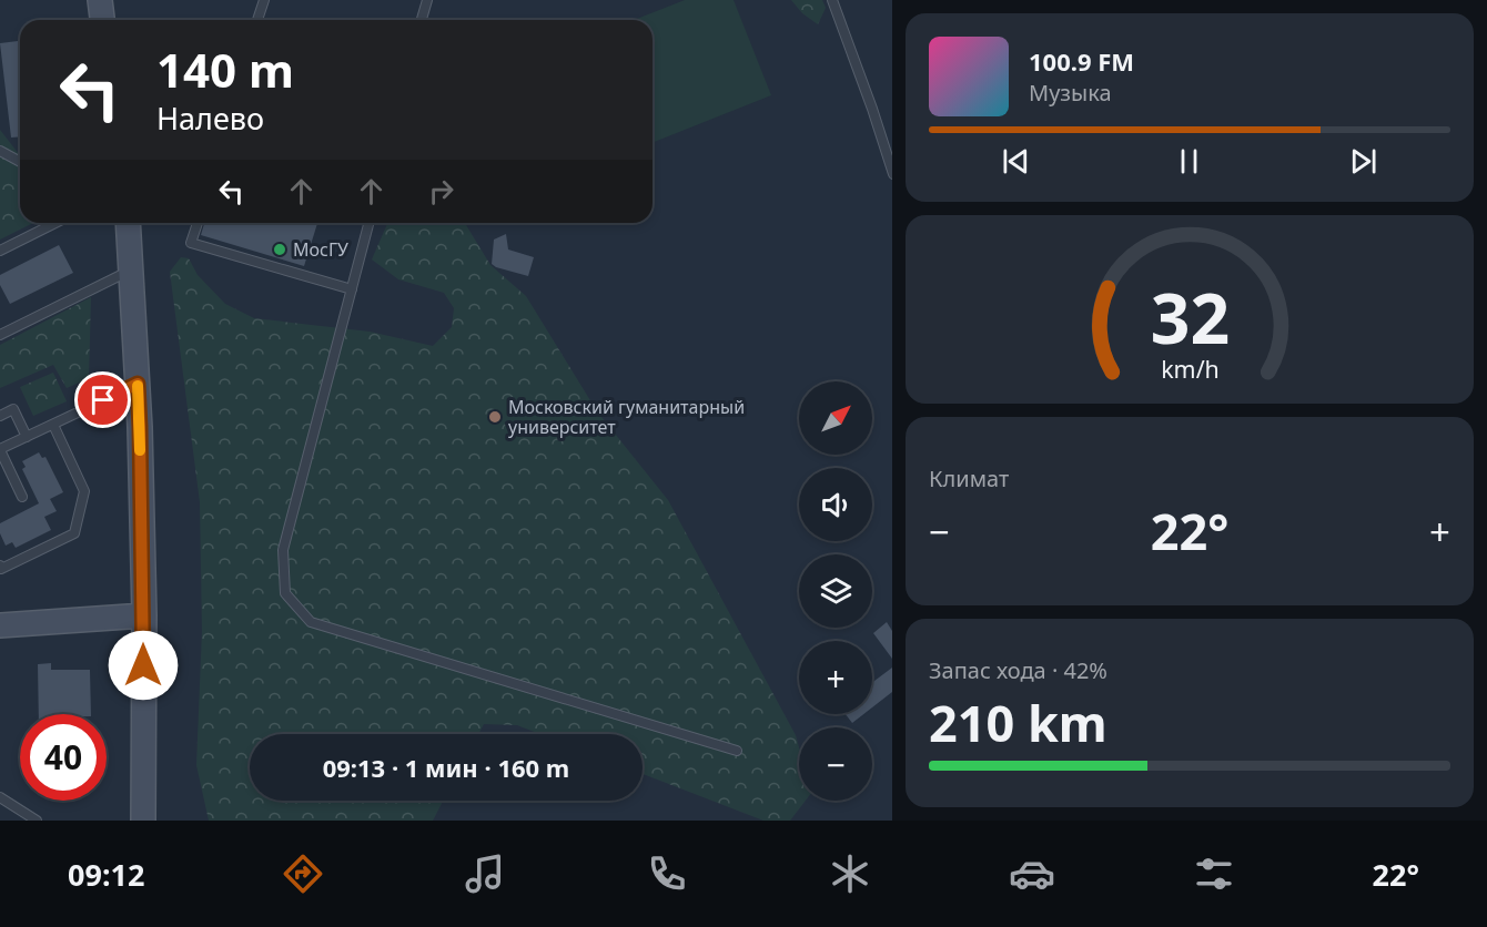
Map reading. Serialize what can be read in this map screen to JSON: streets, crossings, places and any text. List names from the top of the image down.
{
  "places": ["МосГУ", "Московский гуманитарный университет"],
  "north": "top right",
  "page": {
    "turn": ["140 m", "Налево"],
    "song": ["100.9 FM", "Музыка"],
    "map_buttons": ["+", "−"],
    "tile": [
      "Климат",
      ["Запас хода · 42%", "210 km"]
    ],
    "heat": ["−", "22°", "+"],
    "limit": "40",
    "trip": "09:13 · 1 мин · 160 m",
    "tabs": ["09:12", "22°"],
    "gauge": ["32", "km/h"]
  }
}
